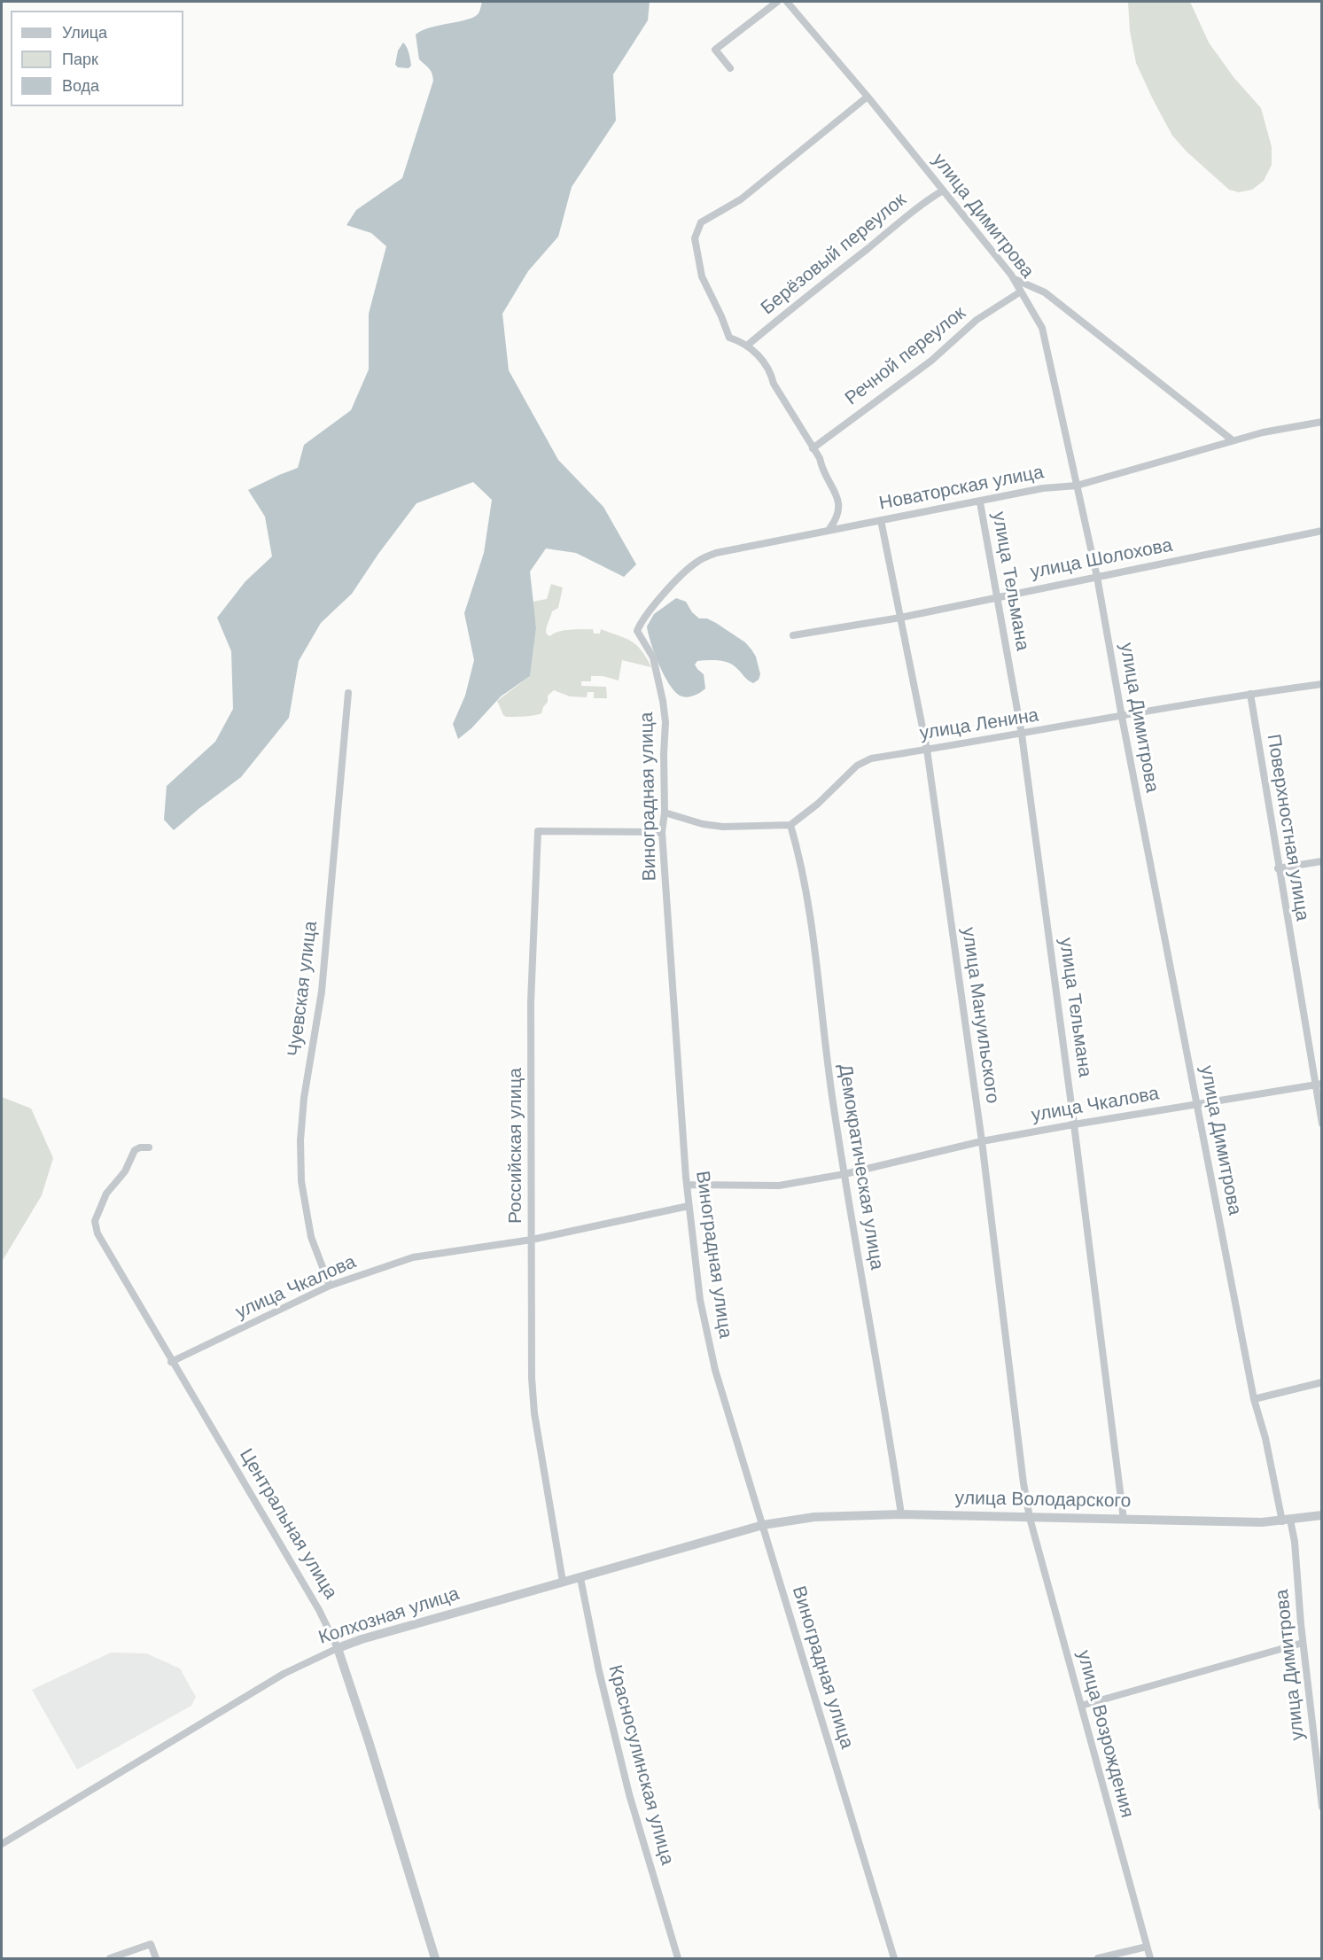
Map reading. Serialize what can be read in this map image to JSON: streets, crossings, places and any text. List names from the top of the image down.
{
  "streets": {
    "street": [
      "улица Димитрова",
      "Берёзовый переулок",
      "Речной переулок",
      "Новаторская улица",
      "улица Шолохова",
      "улица Тельмана",
      "улица Ленина",
      "Виноградная улица",
      "Поверхностная улица",
      "Чуевская улица",
      "улица Мануильского",
      "улица Чкалова",
      "Российская улица",
      "Демократическая улица",
      "улица Володарского",
      "Центральная улица",
      "Колхозная улица",
      "улица Возрождения",
      "Красносулинская улица"
    ]
  },
  "crossings": [
    ["улица Димитрова", "Берёзовый переулок"],
    ["улица Димитрова", "Речной переулок"],
    ["улица Димитрова", "Новаторская улица"],
    ["улица Димитрова", "улица Шолохова"],
    ["улица Димитрова", "улица Ленина"],
    ["улица Димитрова", "улица Чкалова"],
    ["улица Димитрова", "улица Володарского"],
    ["Новаторская улица", "улица Тельмана"],
    ["Новаторская улица", "Виноградная улица"],
    ["Новаторская улица", "улица Мануильского"],
    ["улица Шолохова", "улица Тельмана"],
    ["улица Шолохова", "улица Мануильского"],
    ["улица Тельмана", "улица Ленина"],
    ["улица Тельмана", "улица Чкалова"],
    ["улица Тельмана", "улица Володарского"],
    ["улица Ленина", "Поверхностная улица"],
    ["улица Ленина", "улица Мануильского"],
    ["улица Ленина", "Демократическая улица"],
    ["Виноградная улица", "улица Чкалова"],
    ["Виноградная улица", "Российская улица"],
    ["Виноградная улица", "улица Володарского"],
    ["Виноградная улица", "Колхозная улица"],
    ["Поверхностная улица", "улица Чкалова"],
    ["Чуевская улица", "улица Чкалова"],
    ["улица Мануильского", "улица Чкалова"],
    ["улица Мануильского", "улица Володарского"],
    ["улица Мануильского", "улица Возрождения"],
    ["улица Чкалова", "Российская улица"],
    ["улица Чкалова", "Демократическая улица"],
    ["улица Чкалова", "Центральная улица"],
    ["Российская улица", "Колхозная улица"],
    ["Демократическая улица", "улица Володарского"],
    ["улица Володарского", "Колхозная улица"],
    ["улица Володарского", "улица Возрождения"],
    ["Центральная улица", "Колхозная улица"],
    ["Колхозная улица", "Красносулинская улица"]
  ],
  "legend": ["Улица", "Парк", "Вода"]
}
